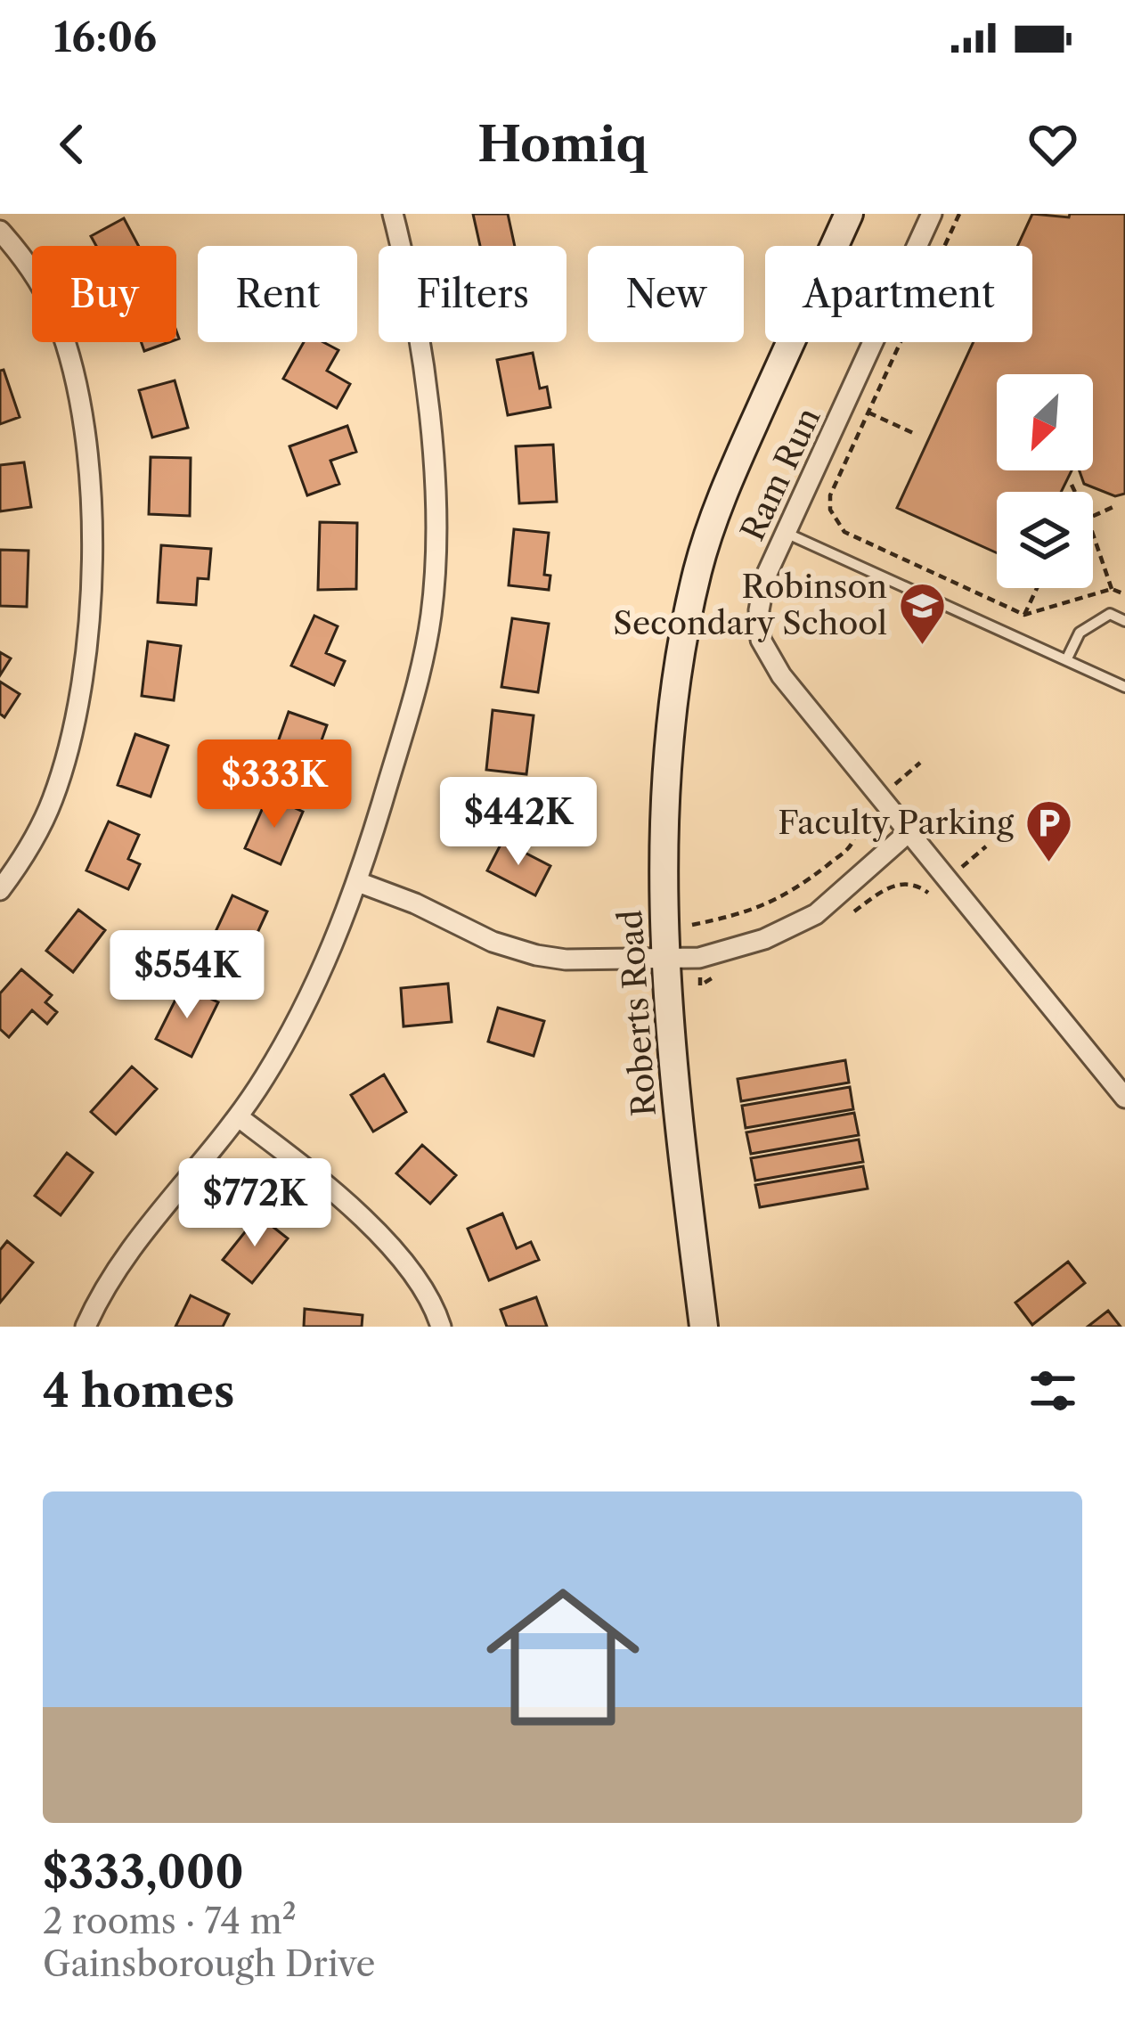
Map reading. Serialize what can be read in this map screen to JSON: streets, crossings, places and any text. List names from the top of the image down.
{
  "streets": {
    "main road": ["Roberts Road"],
    "street": ["Ram Run"]
  },
  "places": {
    "school or university": ["Robinson Secondary School"],
    "parking": ["Faculty Parking"]
  },
  "north": "bottom left",
  "page": {
    "status": "16:06",
    "header": "Homiq",
    "chip": [
      "Buy",
      "Rent",
      "Filters",
      "New",
      "Apartment"
    ],
    "price": [
      "$333K",
      "$442K",
      "$554K",
      "$772K"
    ],
    "heading": "4 homes",
    "list": [
      {
        "name": "$333,000",
        "note": "2 rooms · 74 m² · Gainsborough Drive"
      }
    ]
  }
}
